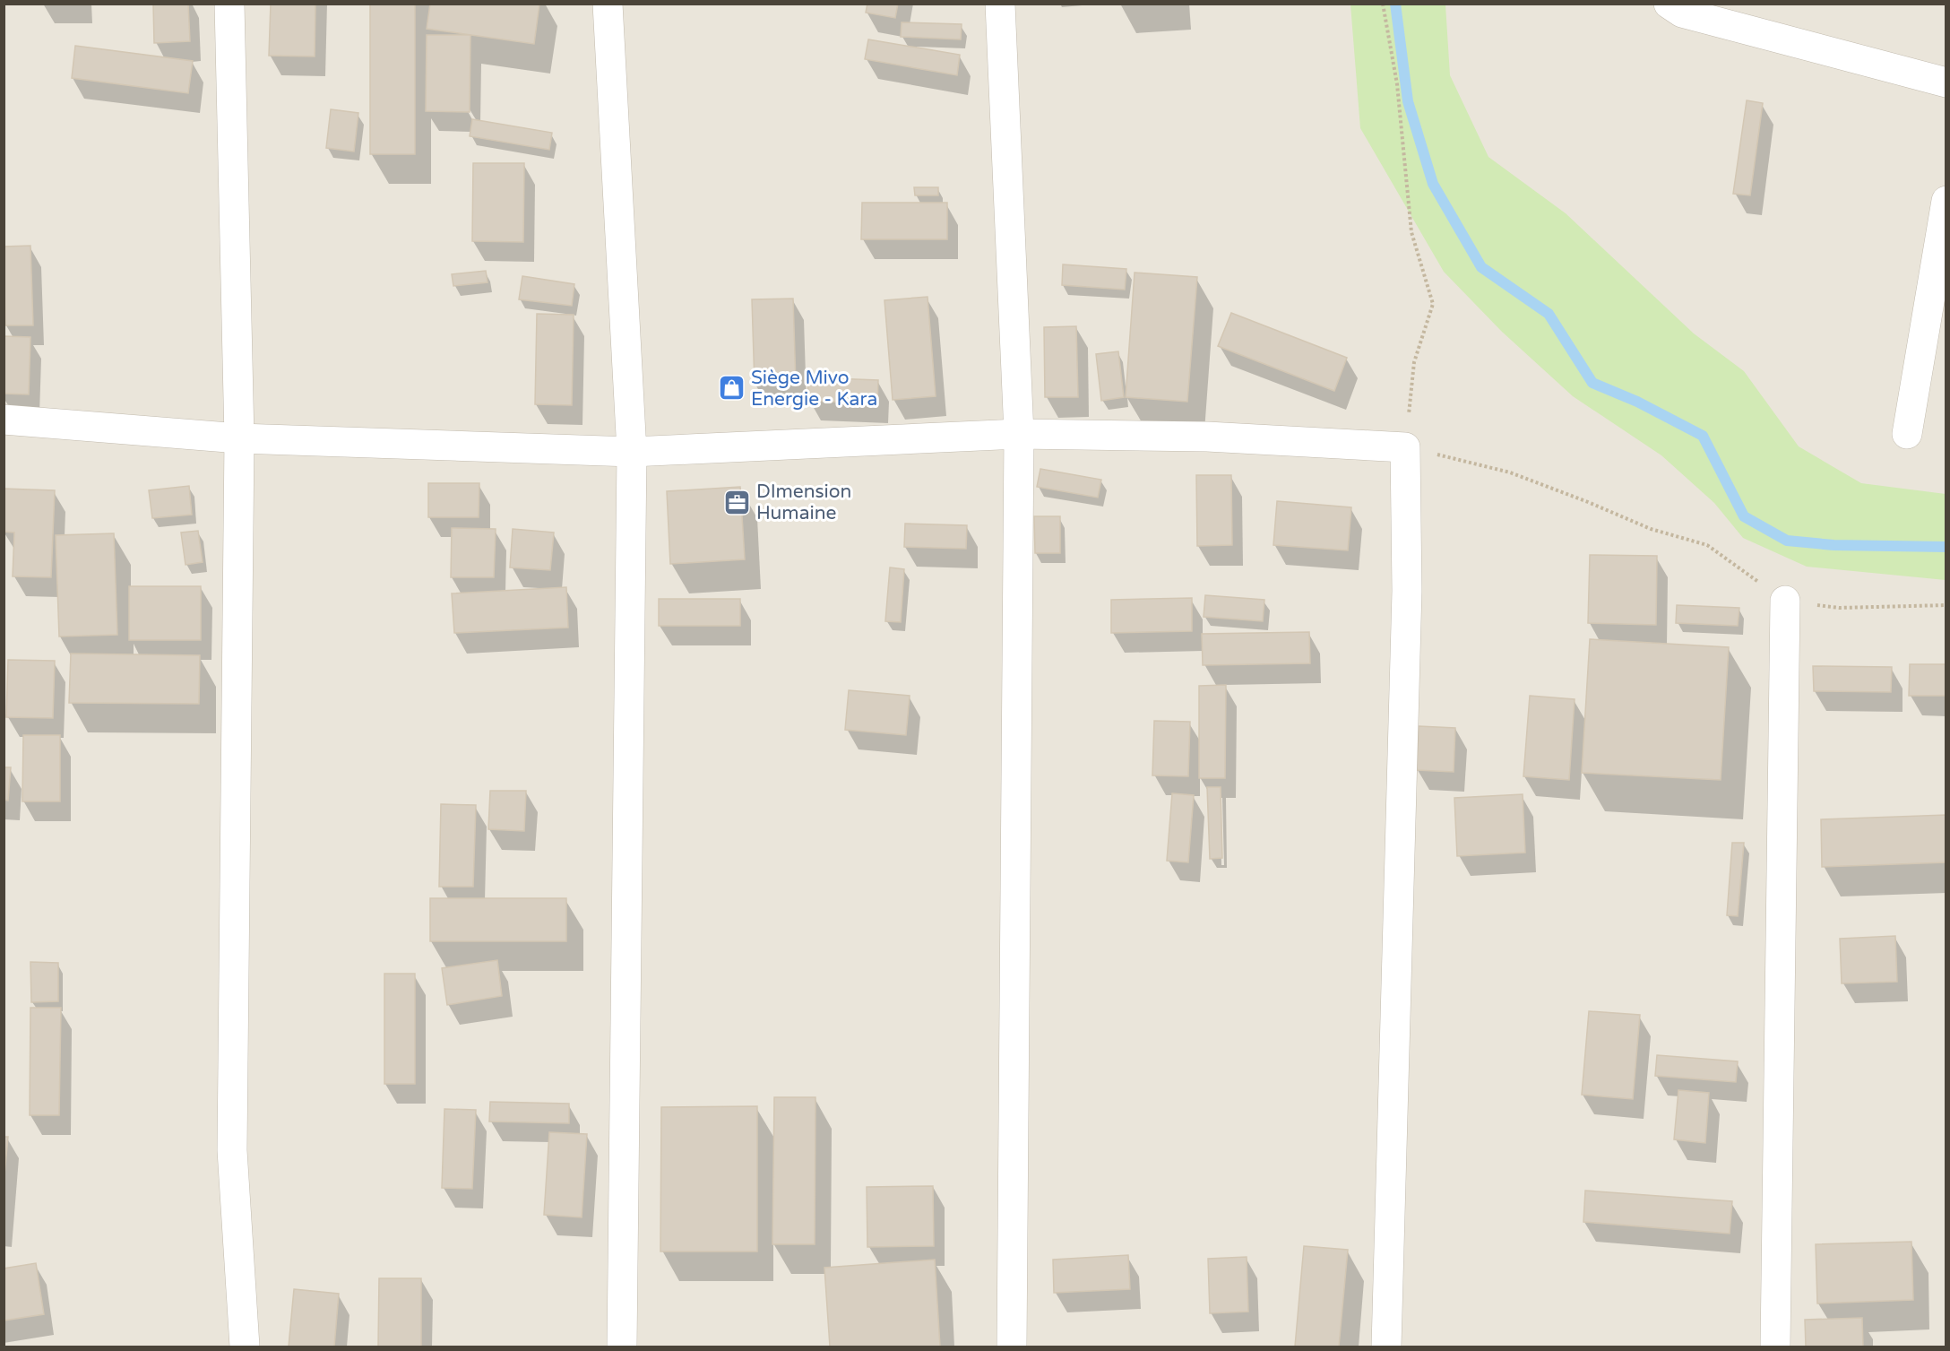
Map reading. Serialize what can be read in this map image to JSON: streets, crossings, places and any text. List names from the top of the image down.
{
  "places": {
    "shop": ["Siège Mivo Energie - Kara"],
    "office": ["DImension Humaine"]
  }
}
